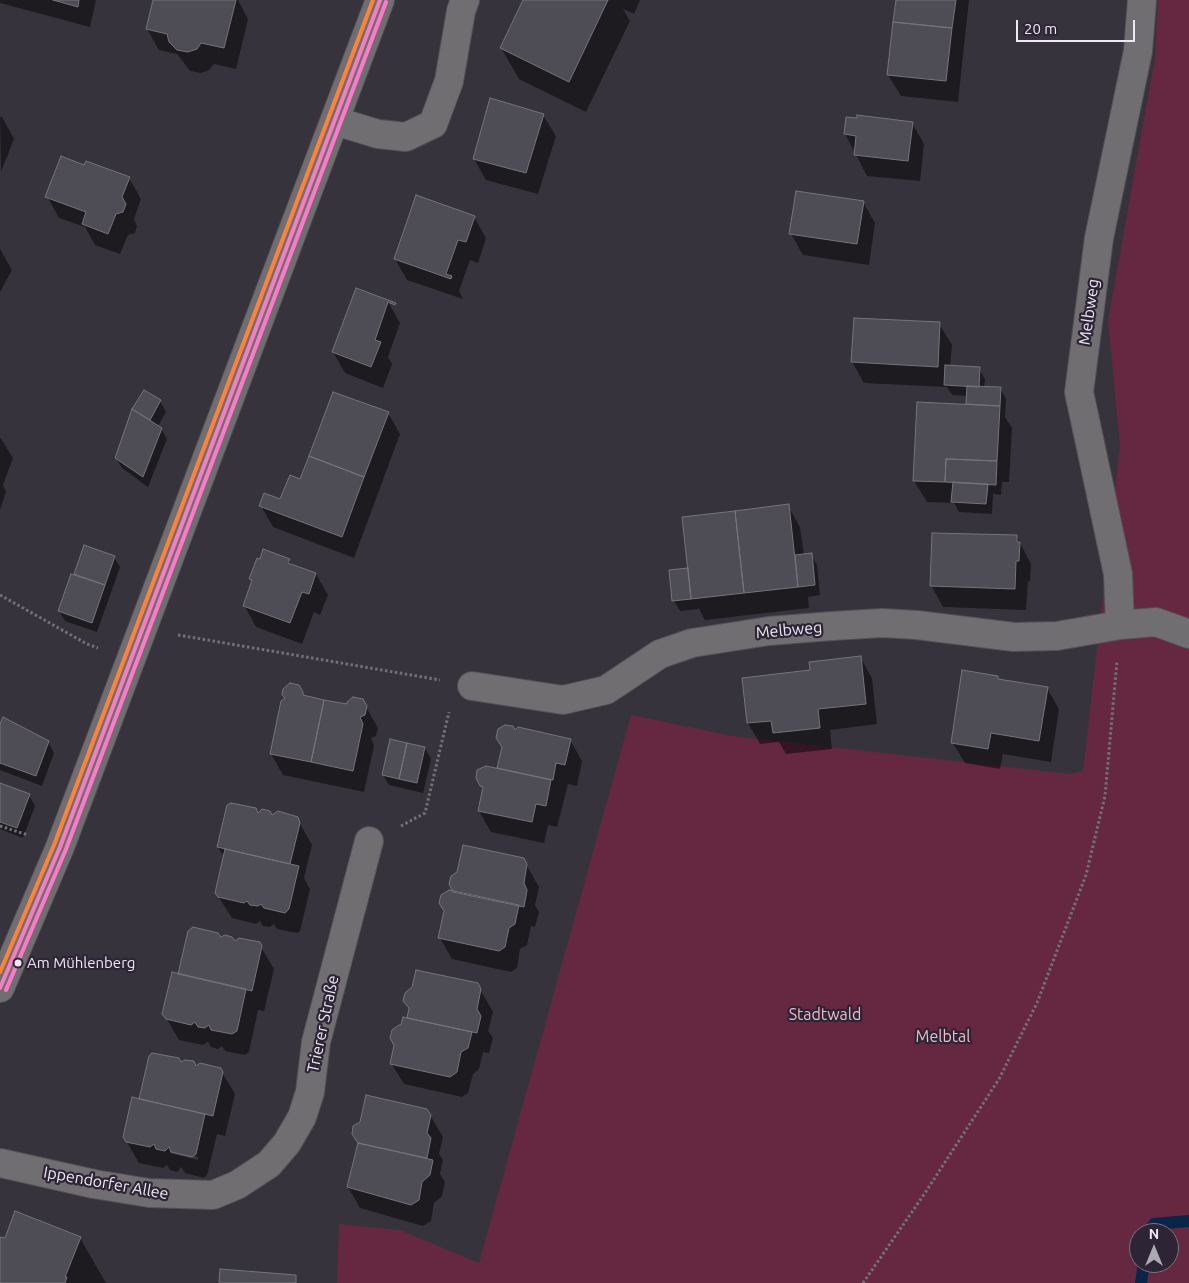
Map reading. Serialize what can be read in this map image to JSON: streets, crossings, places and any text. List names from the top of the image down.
{
  "streets": {
    "street": ["Melbweg", "Trierer Straße", "Ippendorfer Allee"]
  },
  "crossings": [
    ["Trierer Straße", "Ippendorfer Allee"]
  ],
  "parks": ["Stadtwald", "Melbtal"],
  "places": ["Am Mühlenberg"],
  "scale_bar": "20 m",
  "north": "top"
}
